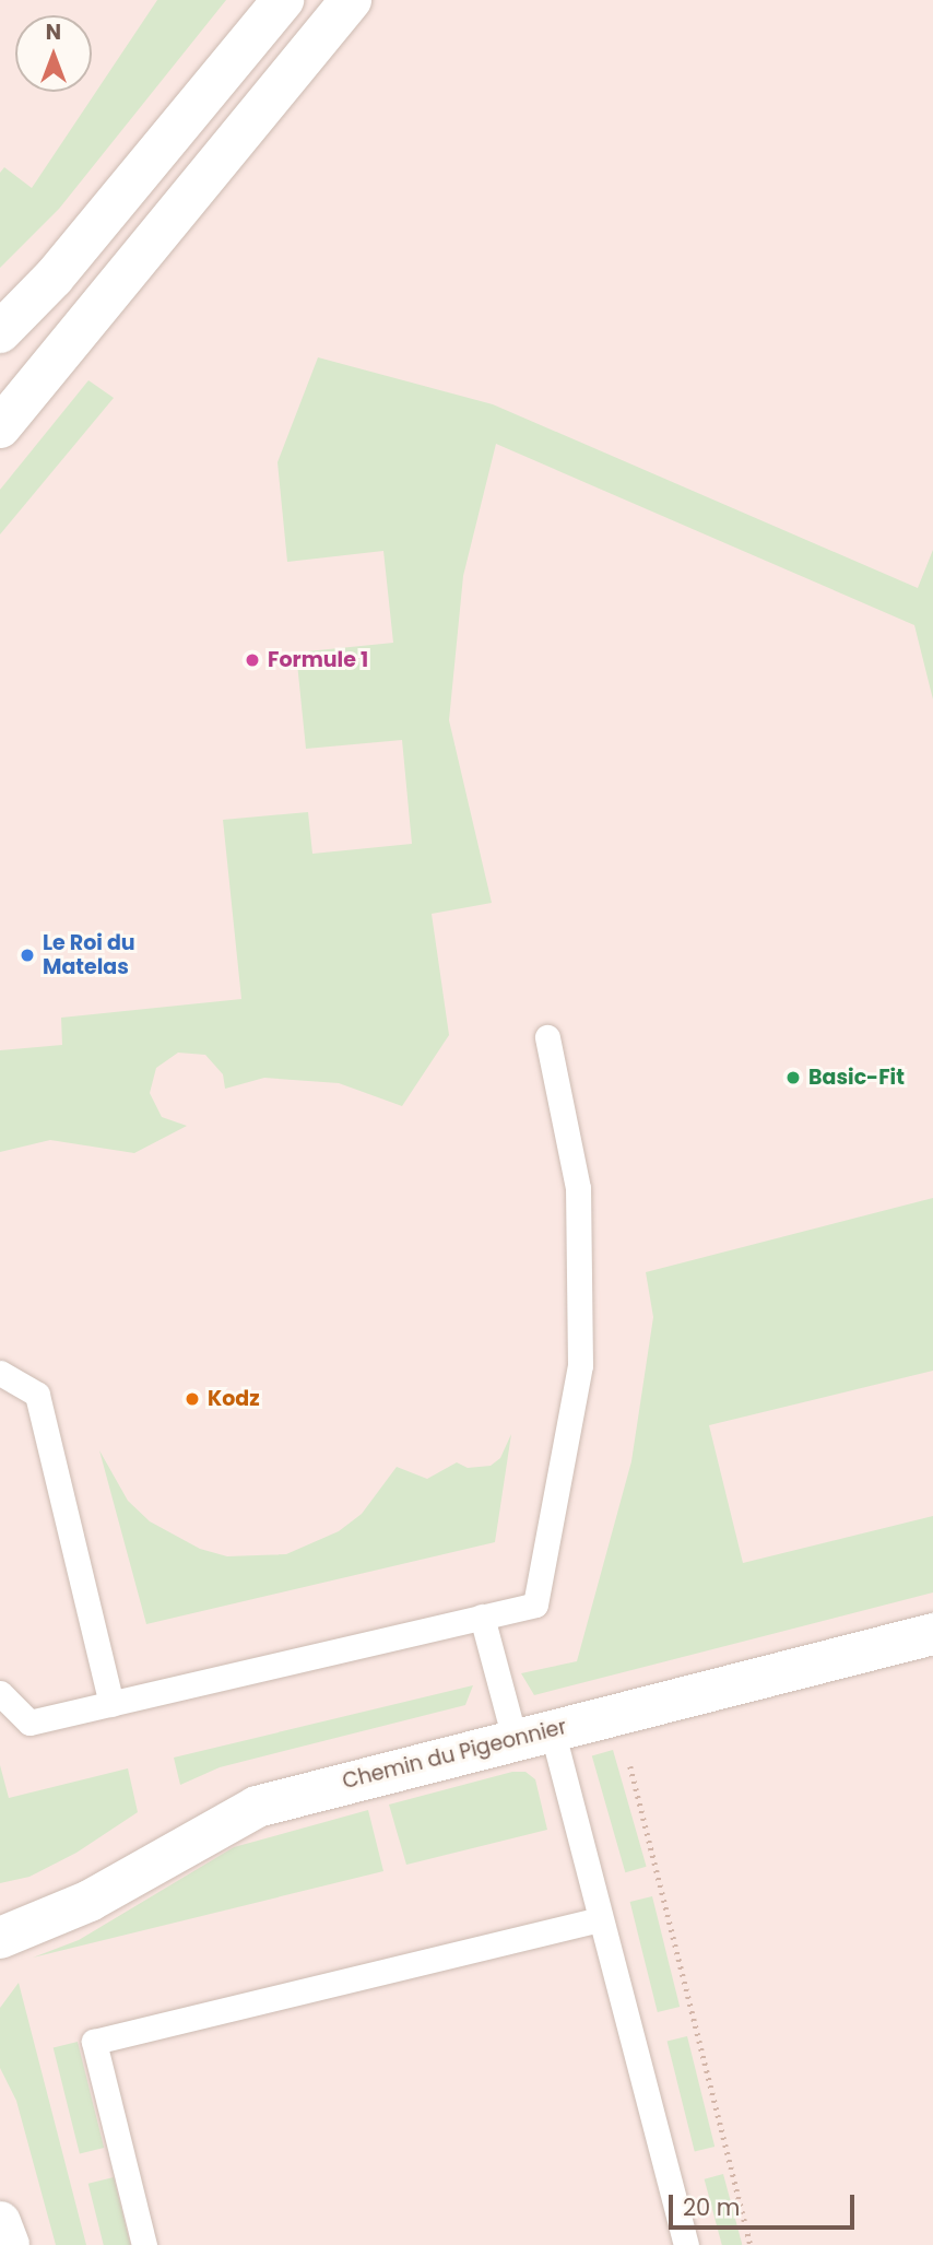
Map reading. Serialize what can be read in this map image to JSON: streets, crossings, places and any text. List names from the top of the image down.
{
  "streets": {
    "main road": ["Chemin du Pigeonnier"]
  },
  "places": [
    "Formule 1",
    "Le Roi du Matelas",
    "Basic-Fit",
    "Kodz"
  ],
  "scale_bar": "20 m",
  "north": "top"
}
